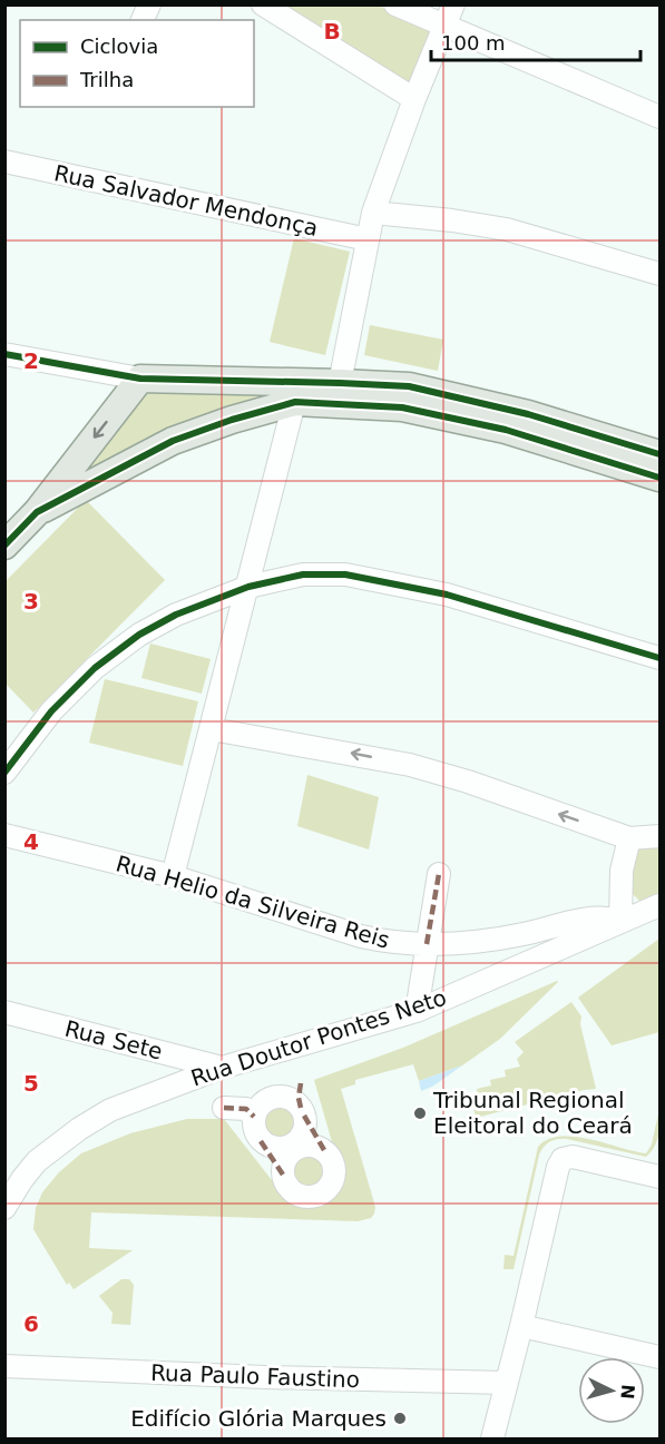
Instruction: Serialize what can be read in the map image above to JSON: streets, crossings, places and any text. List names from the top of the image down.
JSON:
{
  "streets": {
    "street": [
      "Rua Salvador Mendonça",
      "Rua Helio da Silveira Reis",
      "Rua Doutor Pontes Neto",
      "Rua Sete",
      "Rua Paulo Faustino"
    ]
  },
  "crossings": [
    ["Rua Helio da Silveira Reis", "Rua Doutor Pontes Neto"],
    ["Rua Doutor Pontes Neto", "Rua Sete"]
  ],
  "places": ["Tribunal Regional Eleitoral do Ceará", "Edifício Glória Marques"],
  "legend": ["Ciclovia", "Trilha"],
  "scale_bar": "100 m",
  "north": "right",
  "grid": {
    "columns": ["B"],
    "rows": [
      "2",
      "3",
      "4",
      "5",
      "6"
    ]
  }
}
